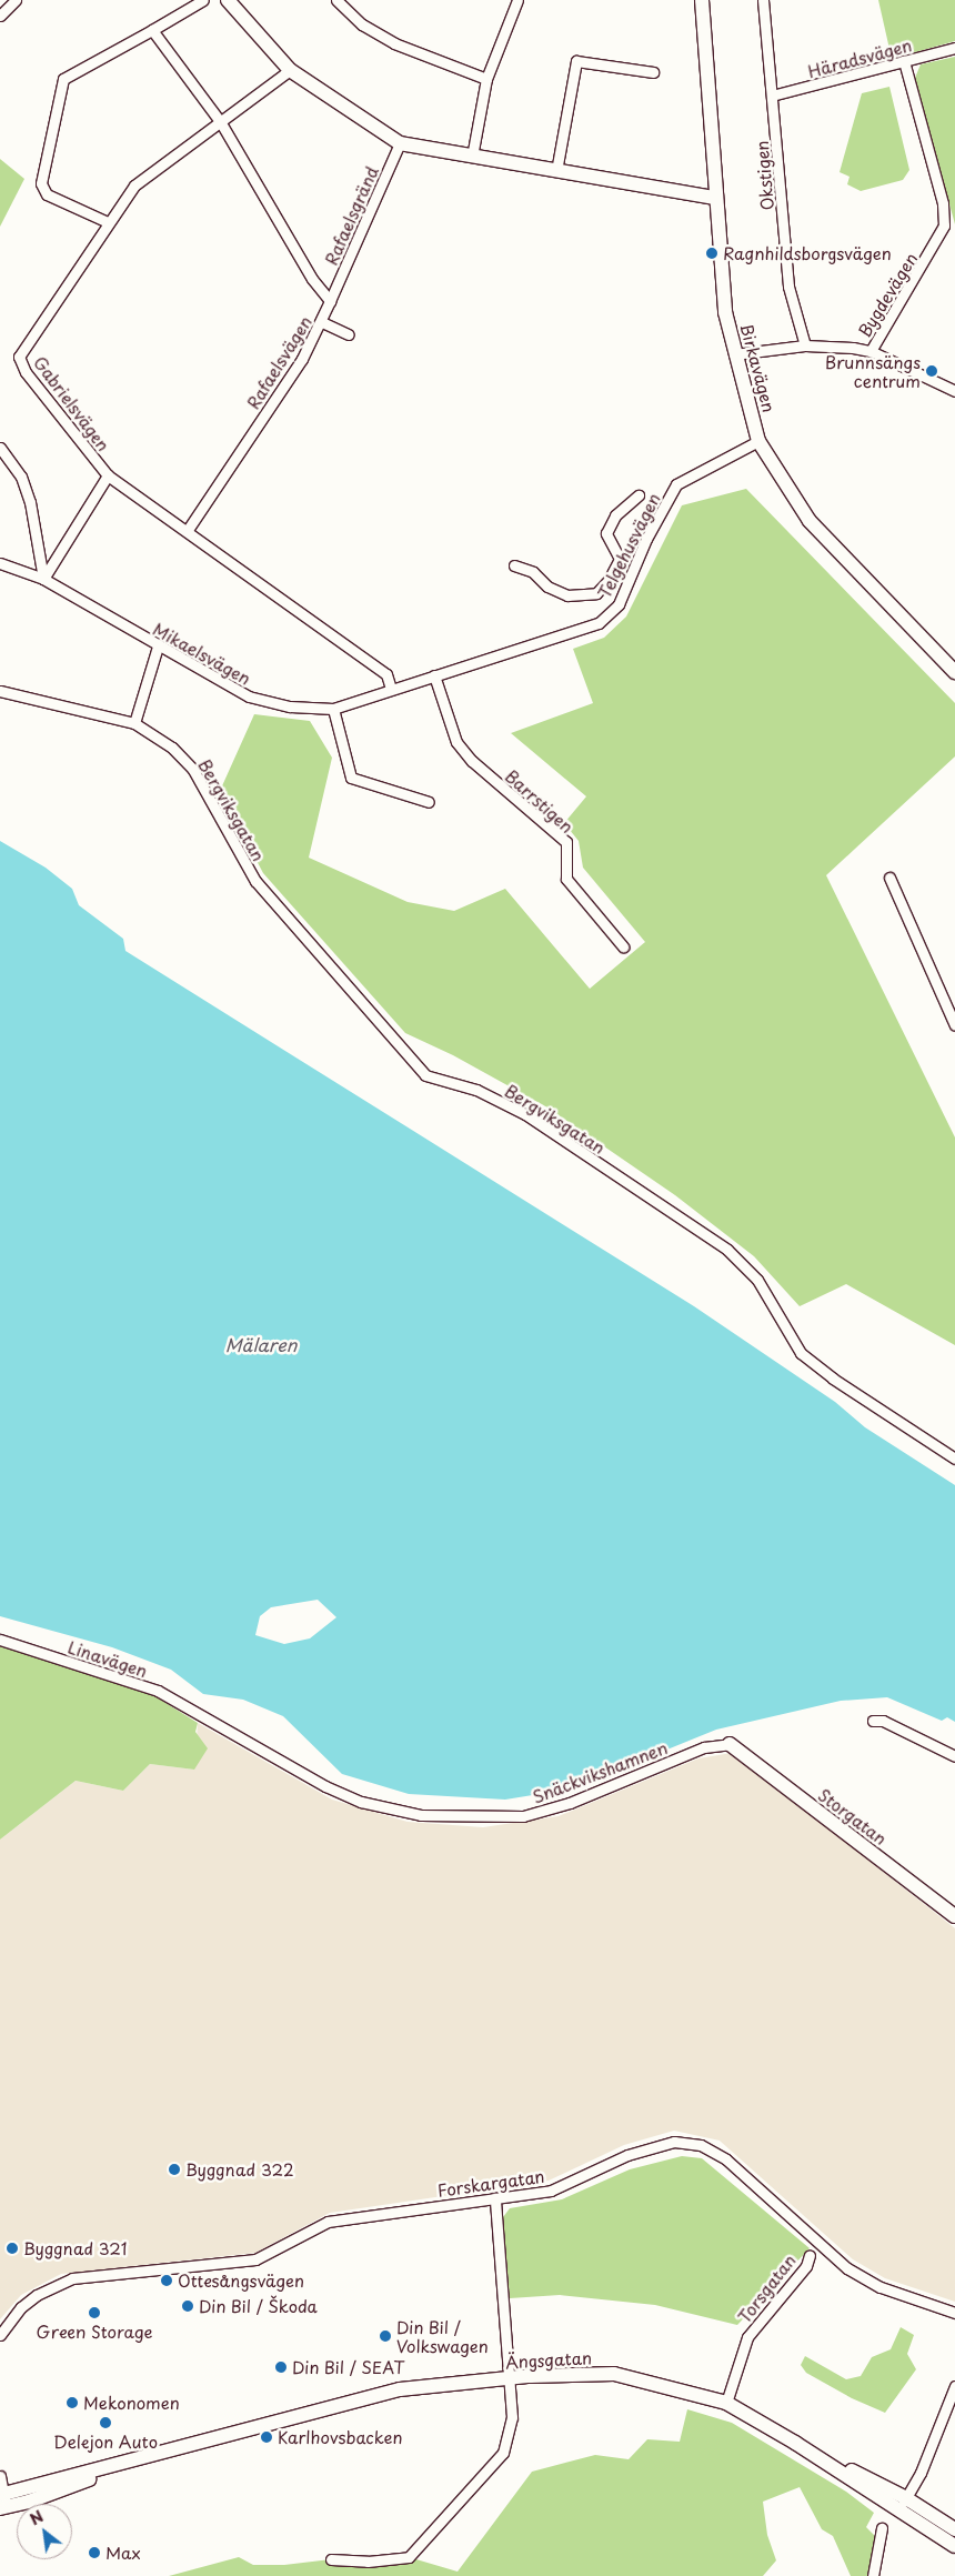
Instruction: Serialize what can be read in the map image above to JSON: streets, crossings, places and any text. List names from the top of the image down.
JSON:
{
  "streets": {
    "street": [
      "Häradsvägen",
      "Okstigen",
      "Rafaelsgränd",
      "Bygdevägen",
      "Rafaelsvägen",
      "Birkavägen",
      "Gabrielsvägen",
      "Telgehusvägen",
      "Mikaelsvägen",
      "Barrstigen",
      "Bergviksgatan",
      "Linavägen",
      "Snäckvikshamnen",
      "Storgatan",
      "Forskargatan",
      "Torsgatan",
      "Ängsgatan"
    ]
  },
  "crossings": [
    ["Häradsvägen", "Okstigen"],
    ["Häradsvägen", "Bygdevägen"],
    ["Rafaelsgränd", "Rafaelsvägen"],
    ["Rafaelsvägen", "Gabrielsvägen"],
    ["Birkavägen", "Telgehusvägen"],
    ["Gabrielsvägen", "Telgehusvägen"],
    ["Gabrielsvägen", "Mikaelsvägen"],
    ["Telgehusvägen", "Mikaelsvägen"],
    ["Telgehusvägen", "Barrstigen"],
    ["Linavägen", "Snäckvikshamnen"],
    ["Snäckvikshamnen", "Storgatan"],
    ["Torsgatan", "Ängsgatan"]
  ],
  "water": ["Mälaren"],
  "places": [
    "Ragnhildsborgsvägen",
    "Brunnsängs centrum",
    "Byggnad 322",
    "Byggnad 321",
    "Ottesångsvägen",
    "Din Bil / Škoda",
    "Green Storage",
    "Din Bil / Volkswagen",
    "Din Bil / SEAT",
    "Mekonomen",
    "Delejon Auto",
    "Karlhovsbacken",
    "Max"
  ],
  "north": "top left"
}
